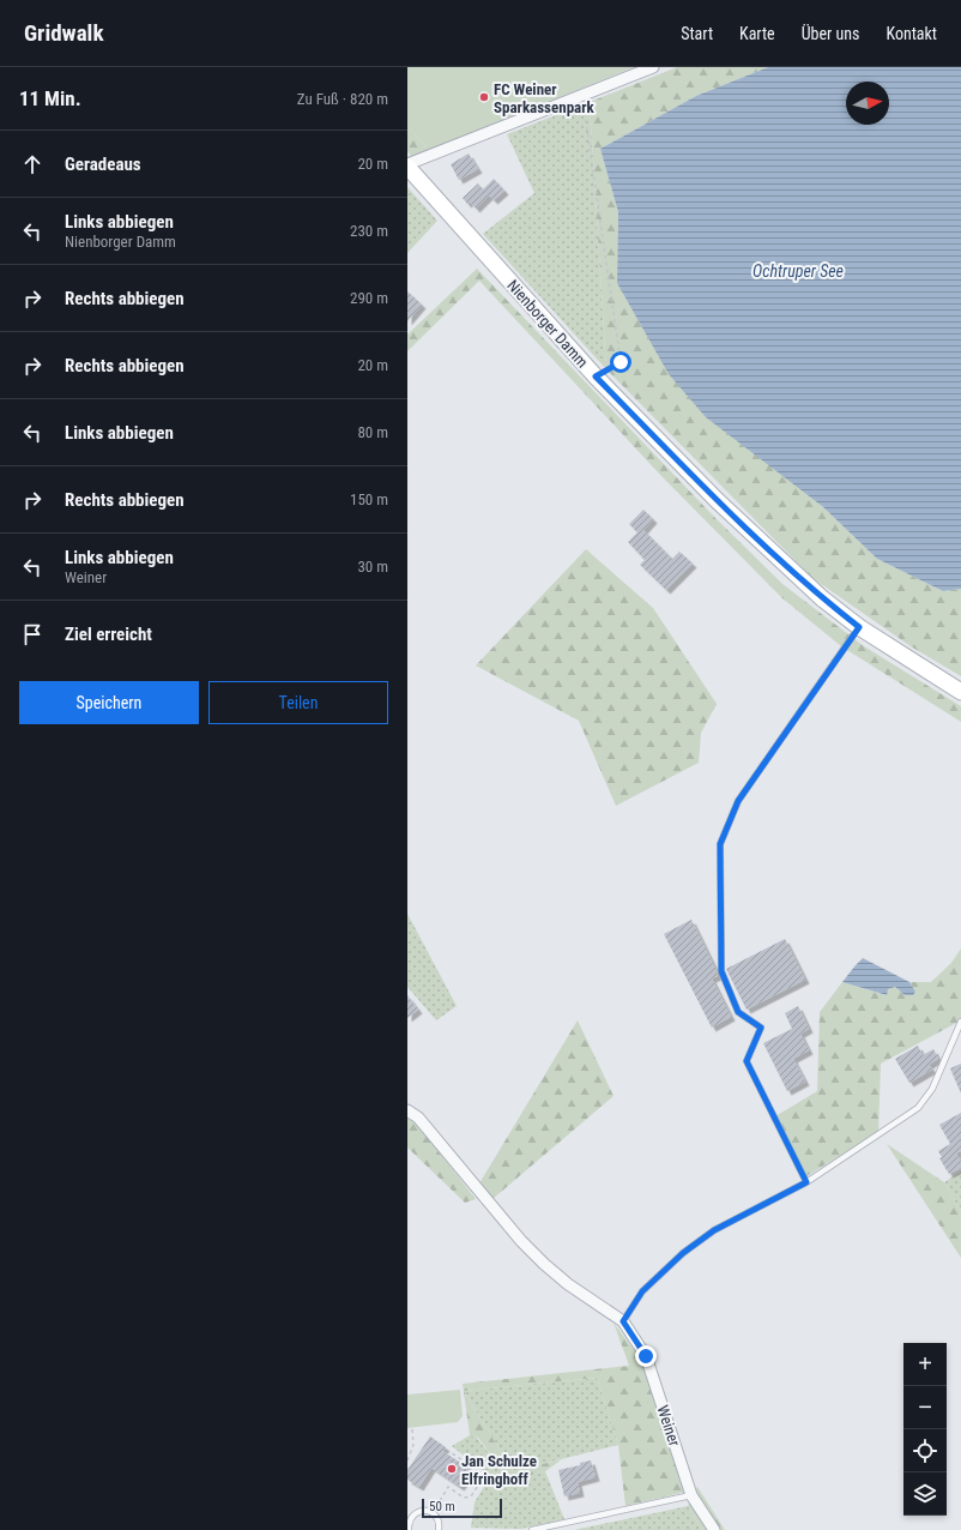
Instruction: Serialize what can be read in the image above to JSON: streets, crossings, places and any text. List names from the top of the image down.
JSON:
{
  "streets": {
    "main road": ["Nienborger Damm"],
    "street": ["Weiner"]
  },
  "water": ["Ochtruper See"],
  "places": ["FC Weiner Sparkassenpark", "Jan Schulze Elfringhoff"],
  "scale_bar": "50 m",
  "north": "right",
  "page": {
    "header": "Gridwalk",
    "nav": [
      "Start",
      "Karte",
      "Über uns",
      "Kontakt"
    ],
    "heading": ["11 Min.", "Zu Fuß · 820 m"],
    "list": [
      ["Geradeaus", "20 m"],
      ["Links abbiegen", "Nienborger Damm", "230 m"],
      ["Rechts abbiegen", "290 m"],
      ["Rechts abbiegen", "20 m"],
      ["Links abbiegen", "80 m"],
      ["Rechts abbiegen", "150 m"],
      ["Links abbiegen", "Weiner", "30 m"],
      "Ziel erreicht"
    ],
    "buttons": ["Speichern", "Teilen"],
    "map_buttons": ["+", "−"],
    "scale": "50 m"
  }
}
